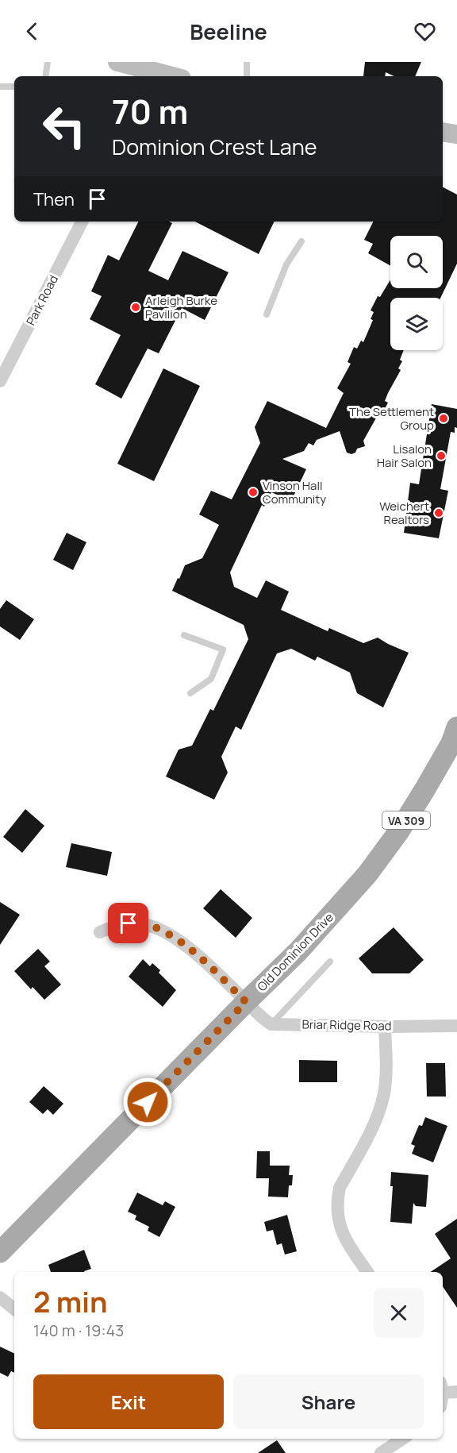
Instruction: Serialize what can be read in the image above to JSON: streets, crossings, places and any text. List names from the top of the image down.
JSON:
{
  "streets": {
    "main road": ["VA 309", "Old Dominion Drive"],
    "street": ["Park Road", "Briar Ridge Road"]
  },
  "places": [
    "Arleigh Burke Pavilion",
    "The Settlement Group",
    "Lisalon Hair Salon",
    "Vinson Hall Community",
    "Weichert Realtors"
  ],
  "page": {
    "header": "Beeline",
    "turn": ["70 m", "Dominion Crest Lane"],
    "then": "Then",
    "heading": ["2 min", "140 m · 19:43"],
    "buttons": ["Exit", "Share"]
  }
}
